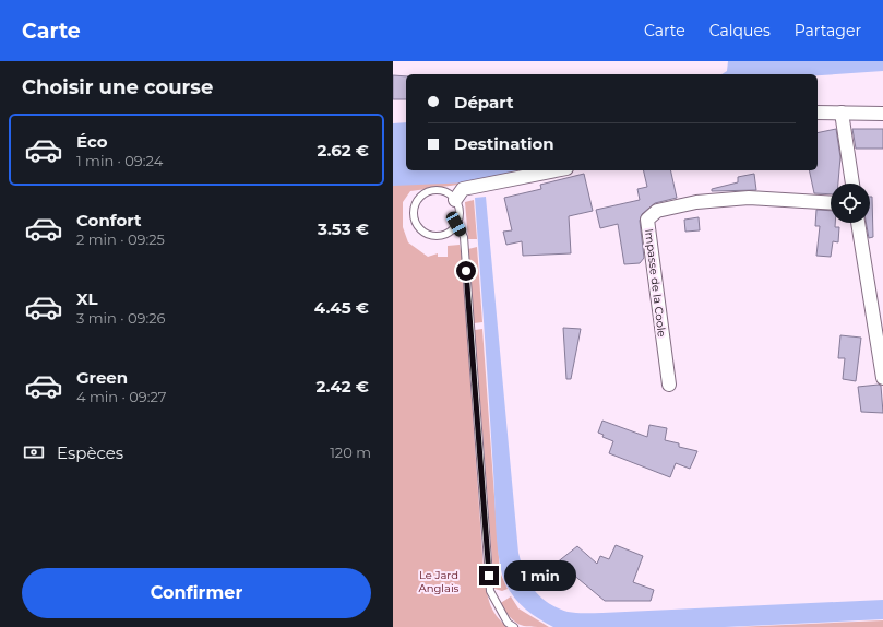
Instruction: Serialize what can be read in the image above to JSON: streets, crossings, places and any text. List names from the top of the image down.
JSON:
{
  "streets": {
    "street": ["Impasse de la Coole"]
  },
  "parks": ["Le Jard Anglais"],
  "page": {
    "header": "Carte",
    "nav": ["Carte", "Calques", "Partager"],
    "heading": "Choisir une course",
    "banner": ["Départ", "Destination"],
    "list": [
      {
        "name": "Éco",
        "note": "1 min · 09:24",
        "value": "2.62 €"
      },
      {
        "name": "Confort",
        "note": "2 min · 09:25",
        "value": "3.53 €"
      },
      {
        "name": "XL",
        "note": "3 min · 09:26",
        "value": "4.45 €"
      },
      {
        "name": "Green",
        "note": "4 min · 09:27",
        "value": "2.42 €"
      }
    ],
    "pay": ["Espèces", "120 m"],
    "buttons": "Confirmer",
    "bubble": "1 min"
  }
}
